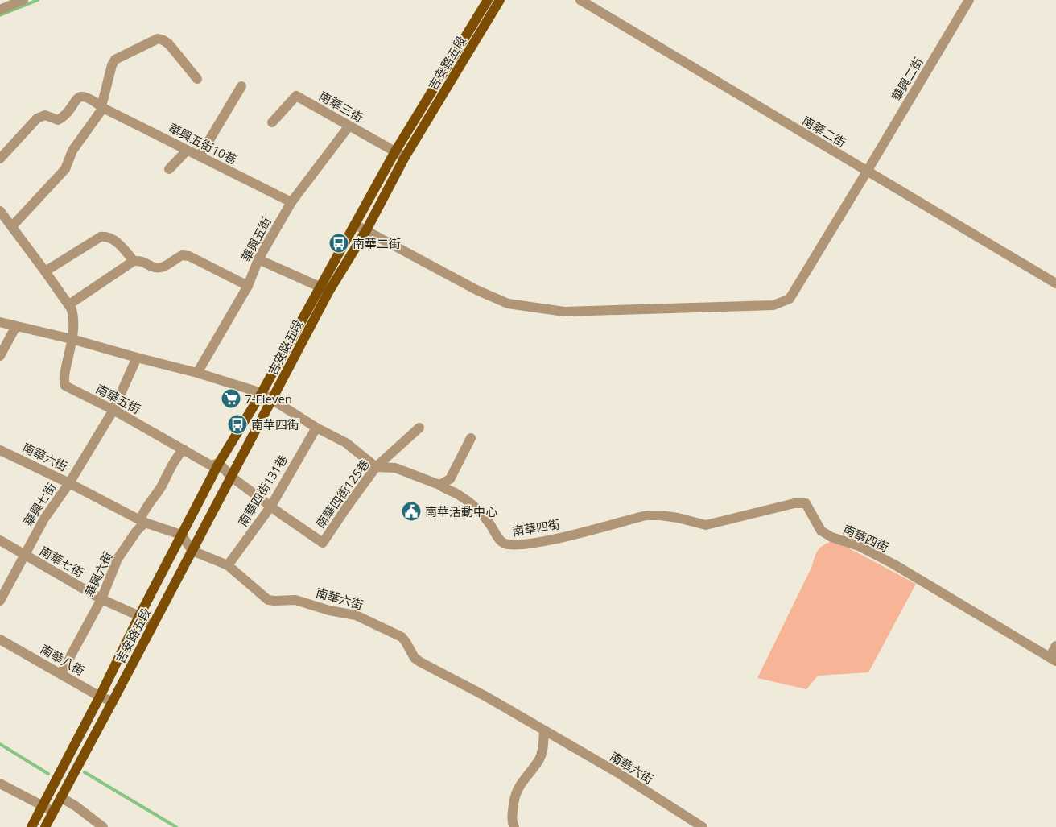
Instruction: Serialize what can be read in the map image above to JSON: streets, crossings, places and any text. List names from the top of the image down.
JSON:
{
  "streets": {
    "main road": ["吉安路五段"],
    "street": [
      "華興二街",
      "南華三街",
      "南華二街",
      "華興五街10巷",
      "華興五街",
      "南華五街",
      "南華六街",
      "南華四街131巷",
      "南華四街125巷",
      "華興七街",
      "南華四街",
      "南華七街",
      "華興六街",
      "南華八街"
    ]
  },
  "crossings": [
    ["吉安路五段", "華興二街"],
    ["吉安路五段", "南華三街"],
    ["吉安路五段", "南華五街"],
    ["吉安路五段", "南華六街"],
    ["吉安路五段", "南華七街"],
    ["吉安路五段", "南華八街"],
    ["華興二街", "南華二街"],
    ["南華三街", "華興五街"],
    ["華興五街10巷", "華興五街"],
    ["南華五街", "華興七街"],
    ["南華五街", "華興六街"],
    ["南華六街", "南華四街131巷"],
    ["南華六街", "華興七街"],
    ["南華六街", "華興六街"],
    ["南華四街131巷", "南華四街125巷"],
    ["南華四街125巷", "南華四街"],
    ["華興七街", "南華七街"],
    ["南華七街", "華興六街"],
    ["華興六街", "南華八街"]
  ],
  "places": {
    "bus stop": ["南華二街", "南華四街"],
    "supermarket": ["7-Eleven"],
    "public building": ["南華活動中心"]
  }
}
